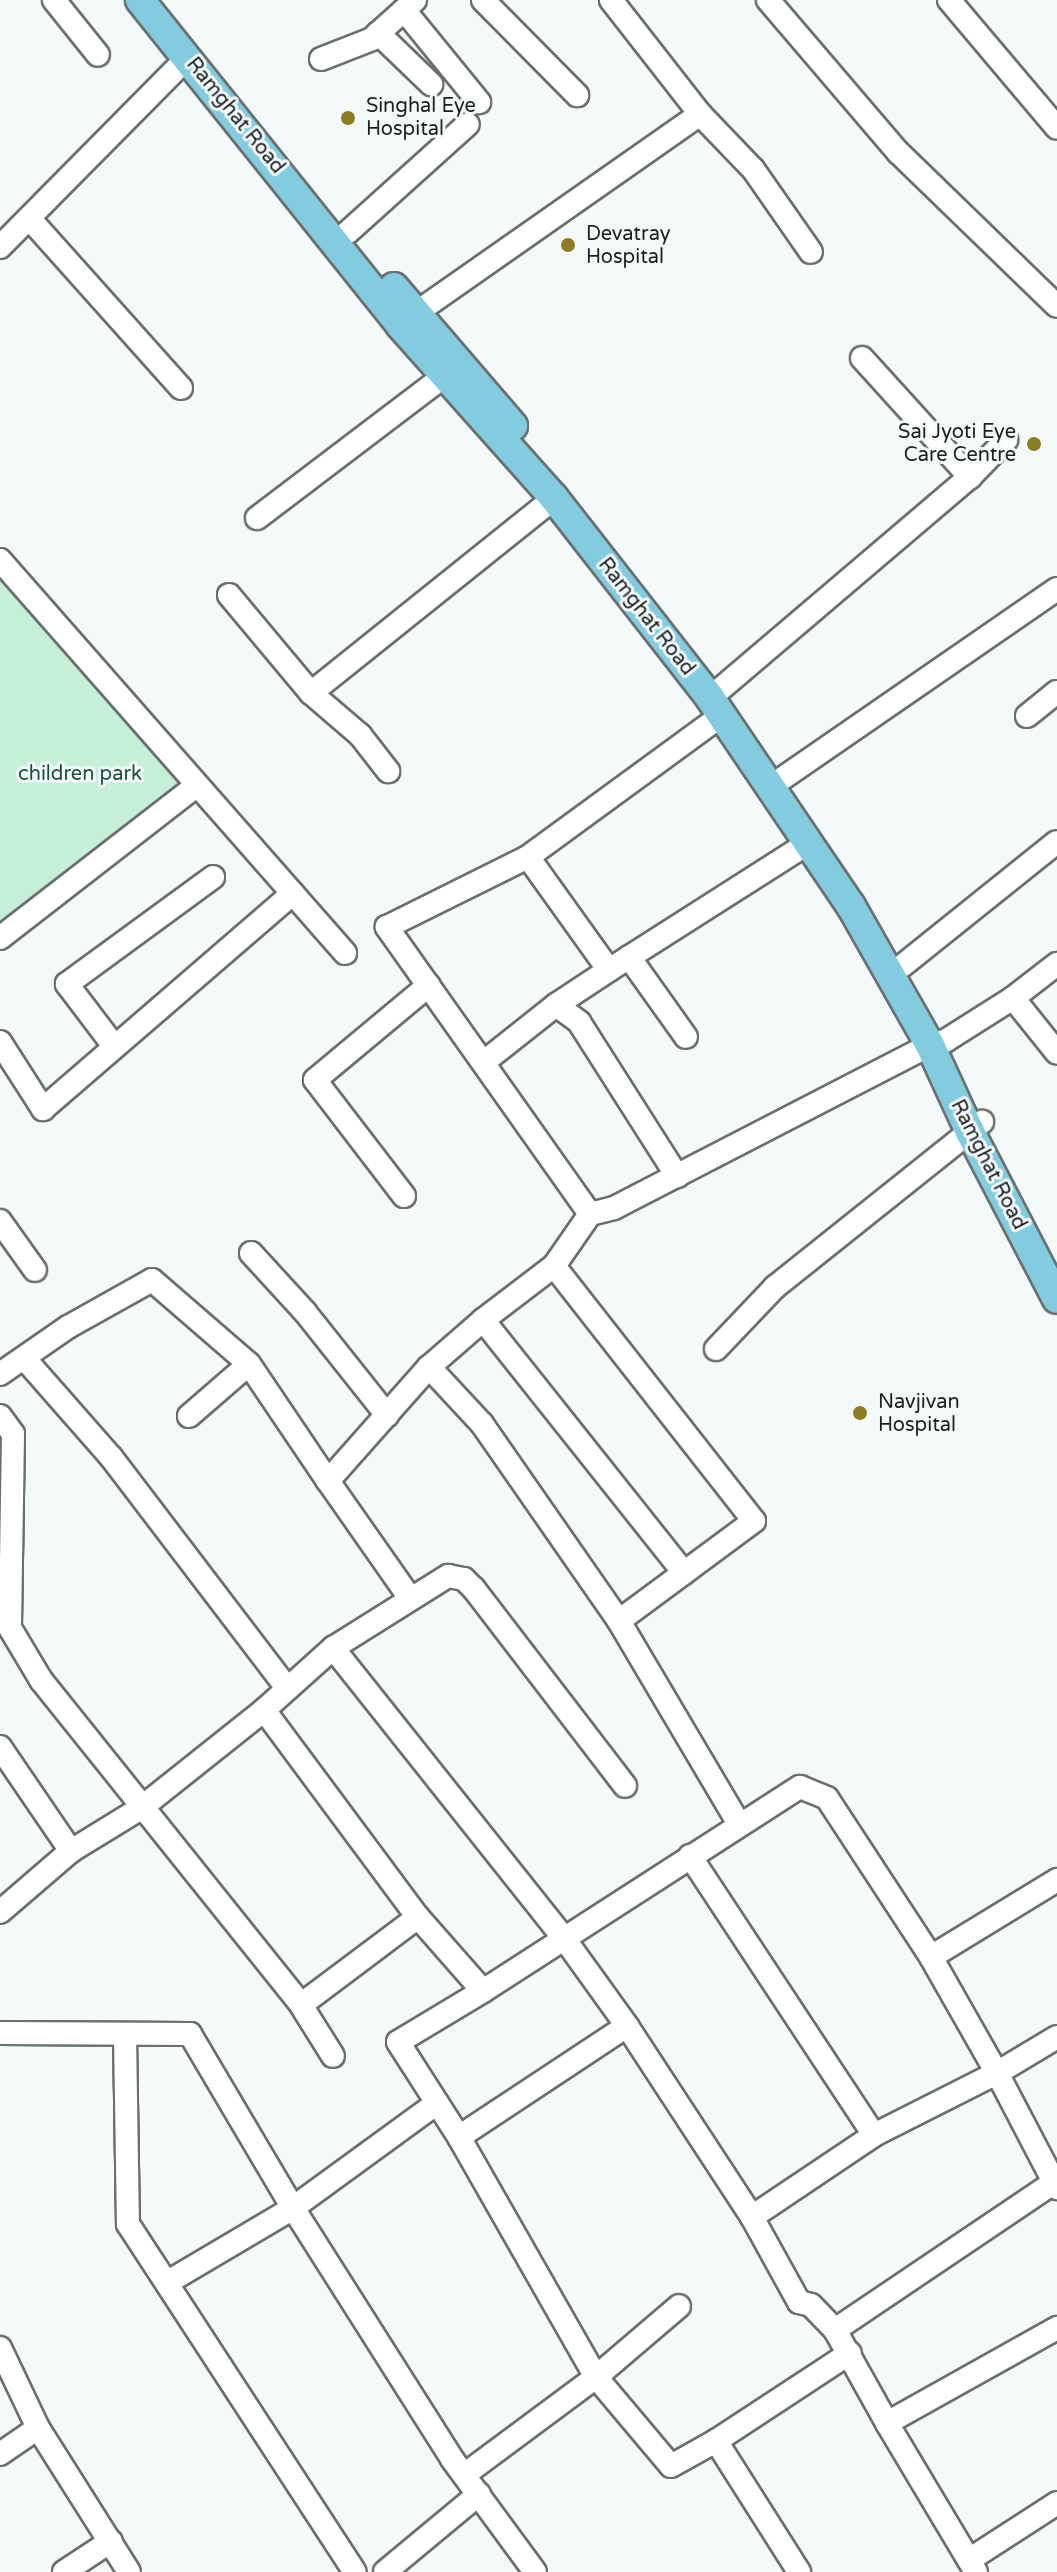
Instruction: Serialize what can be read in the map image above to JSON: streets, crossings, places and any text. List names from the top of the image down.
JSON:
{
  "streets": {
    "main road": ["Ramghat Road"]
  },
  "parks": ["children park"],
  "places": [
    "Singhal Eye Hospital",
    "Devatray Hospital",
    "Sai Jyoti Eye Care Centre",
    "Navjivan Hospital"
  ]
}
